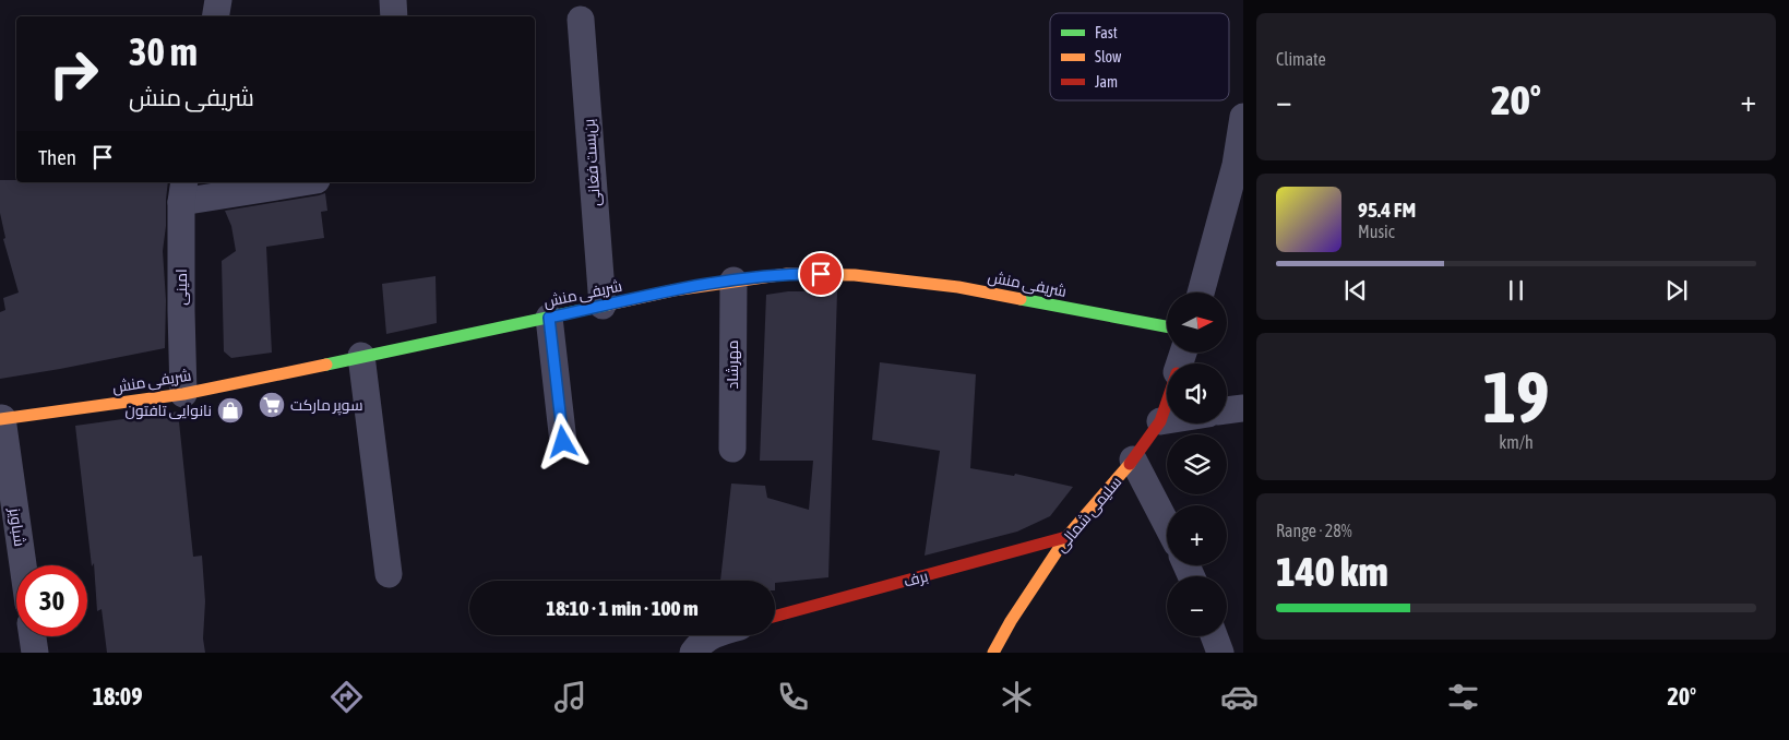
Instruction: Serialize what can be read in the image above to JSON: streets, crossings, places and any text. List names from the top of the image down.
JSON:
{
  "streets": {
    "street": [
      "بن‌بست فغانی",
      "شریفی منش",
      "امینی",
      "مهرشاد",
      "سلیمی شمالی",
      "شباویز",
      "برف"
    ]
  },
  "crossings": [
    ["بن‌بست فغانی", "شریفی منش"],
    ["شریفی منش", "امینی"],
    ["شریفی منش", "مهرشاد"],
    ["شریفی منش", "شباویز"],
    ["سلیمی شمالی", "برف"]
  ],
  "places": {
    "supermarket": ["سوپر مارکت"],
    "shop": ["نانوایی تافتون"]
  },
  "legend": ["Fast", "Slow", "Jam"],
  "north": "right",
  "page": {
    "tile": [
      "Climate",
      ["19", "km/h"],
      ["Range · 28%", "140 km"]
    ],
    "turn": ["30 m", "شریفی منش"],
    "heat": ["−", "20°", "+"],
    "then": "Then",
    "song": ["95.4 FM", "Music"],
    "map_buttons": ["+", "−"],
    "limit": "30",
    "trip": "18:10 · 1 min · 100 m",
    "tabs": ["18:09", "20°"]
  }
}
